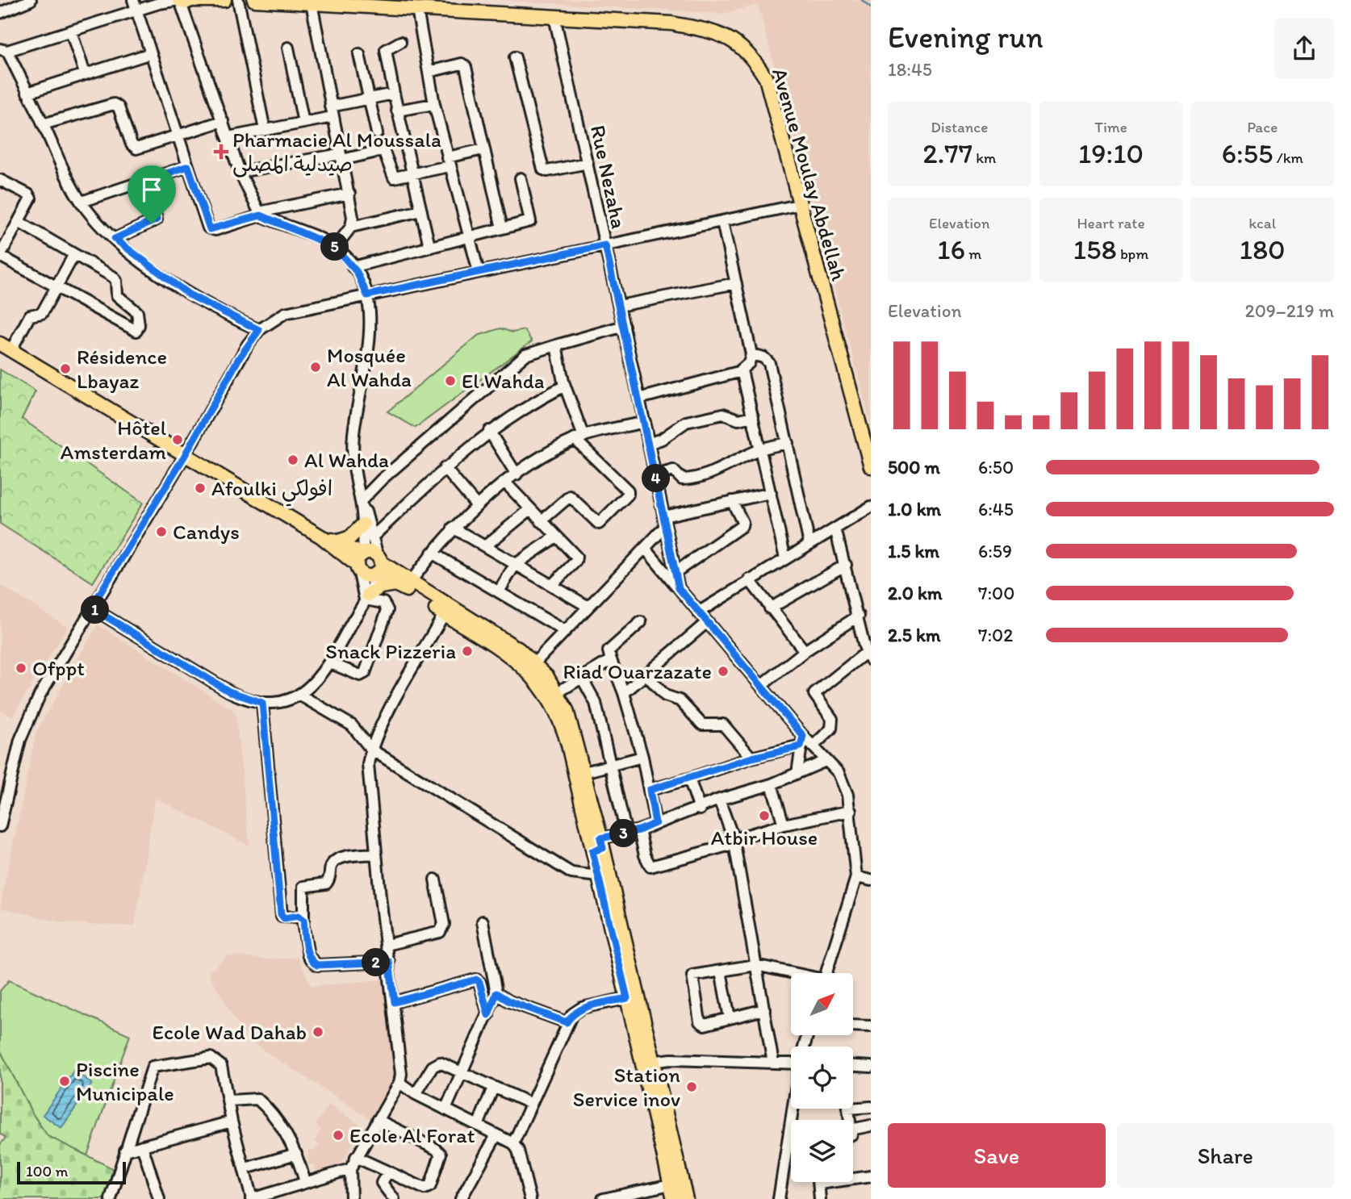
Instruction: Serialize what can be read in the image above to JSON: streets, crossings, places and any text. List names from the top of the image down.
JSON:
{
  "streets": {
    "main road": ["Avenue Moulay Abdellah"],
    "street": ["Rue Nezaha"]
  },
  "crossings": [
    ["Avenue Moulay Abdellah", "Rue Nezaha"]
  ],
  "places": {
    "health": ["Pharmacie Al Moussala صيدلية المصلى"],
    "other": [
      "Mosquée Al Wahda",
      "Résidence Lbayaz",
      "El Wahda",
      "Hôtel Amsterdam",
      "Al Wahda",
      "Afoulki افولكي",
      "Candys",
      "Snack Pizzeria",
      "Ofppt",
      "Riad Ouarzazate",
      "Atbir House",
      "Ecole Wad Dahab",
      "Piscine Municipale",
      "Station Service inov",
      "Ecole Al Forat"
    ]
  },
  "scale_bar": "100 m",
  "north": "top right",
  "page": {
    "heading": ["Evening run", "18:45"],
    "stats": [
      ["Distance", "2.77 km"],
      ["Time", "19:10"],
      ["Pace", "6:55 /km"],
      ["Elevation", "16 m"],
      ["Heart rate", "158 bpm"],
      ["kcal", "180"]
    ],
    "pins": [
      "5",
      "4",
      "1",
      "3",
      "2"
    ],
    "chart": ["Elevation", "209–219 m"],
    "list": [
      {
        "name": "500 m",
        "note": "6:50"
      },
      {
        "name": "1.0 km",
        "note": "6:45"
      },
      {
        "name": "1.5 km",
        "note": "6:59"
      },
      {
        "name": "2.0 km",
        "note": "7:00"
      },
      {
        "name": "2.5 km",
        "note": "7:02"
      }
    ],
    "buttons": ["Save", "Share"],
    "scale": "100 m"
  }
}
